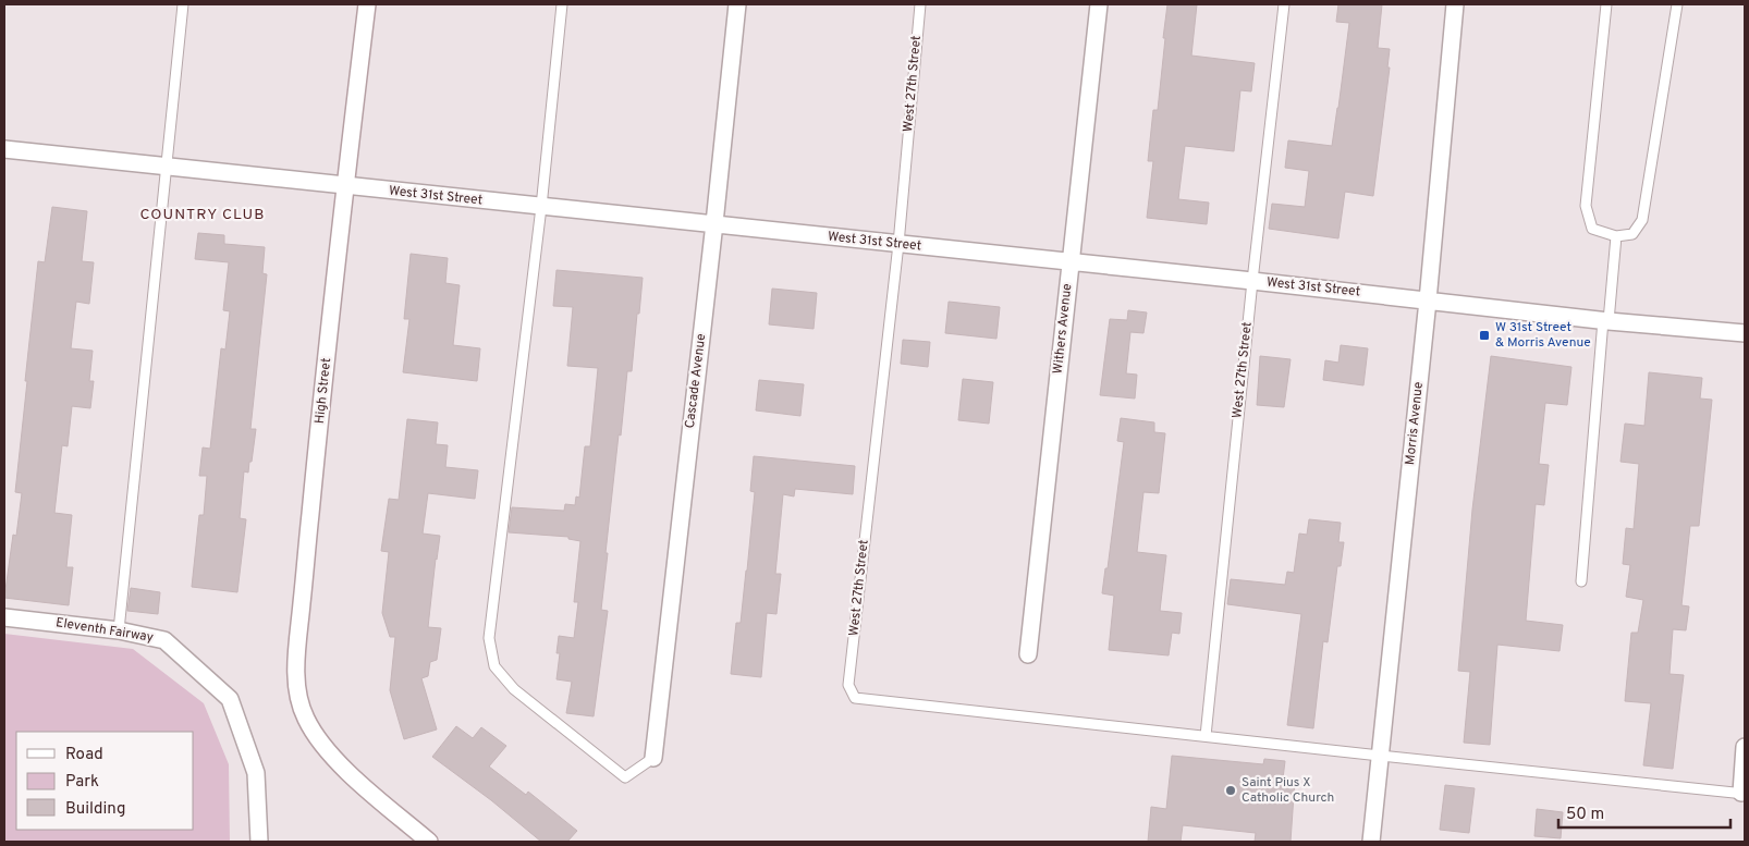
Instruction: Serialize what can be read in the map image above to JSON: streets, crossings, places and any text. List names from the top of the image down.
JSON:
{
  "streets": {
    "street": [
      "West 31st Street",
      "Withers Avenue",
      "Cascade Avenue",
      "High Street",
      "Morris Avenue",
      "Eleventh Fairway"
    ],
    "lane": ["West 27th Street"]
  },
  "crossings": [
    ["West 27th Street", "West 31st Street"],
    ["West 31st Street", "Withers Avenue"],
    ["West 31st Street", "Cascade Avenue"],
    ["West 31st Street", "High Street"],
    ["West 31st Street", "Morris Avenue"]
  ],
  "districts": ["COUNTRY CLUB"],
  "places": {
    "transit": ["W 31st Street & Morris Avenue"],
    "other": ["Saint Pius X Catholic Church"]
  },
  "legend": ["Road", "Park", "Building"],
  "scale_bar": "50 m"
}
